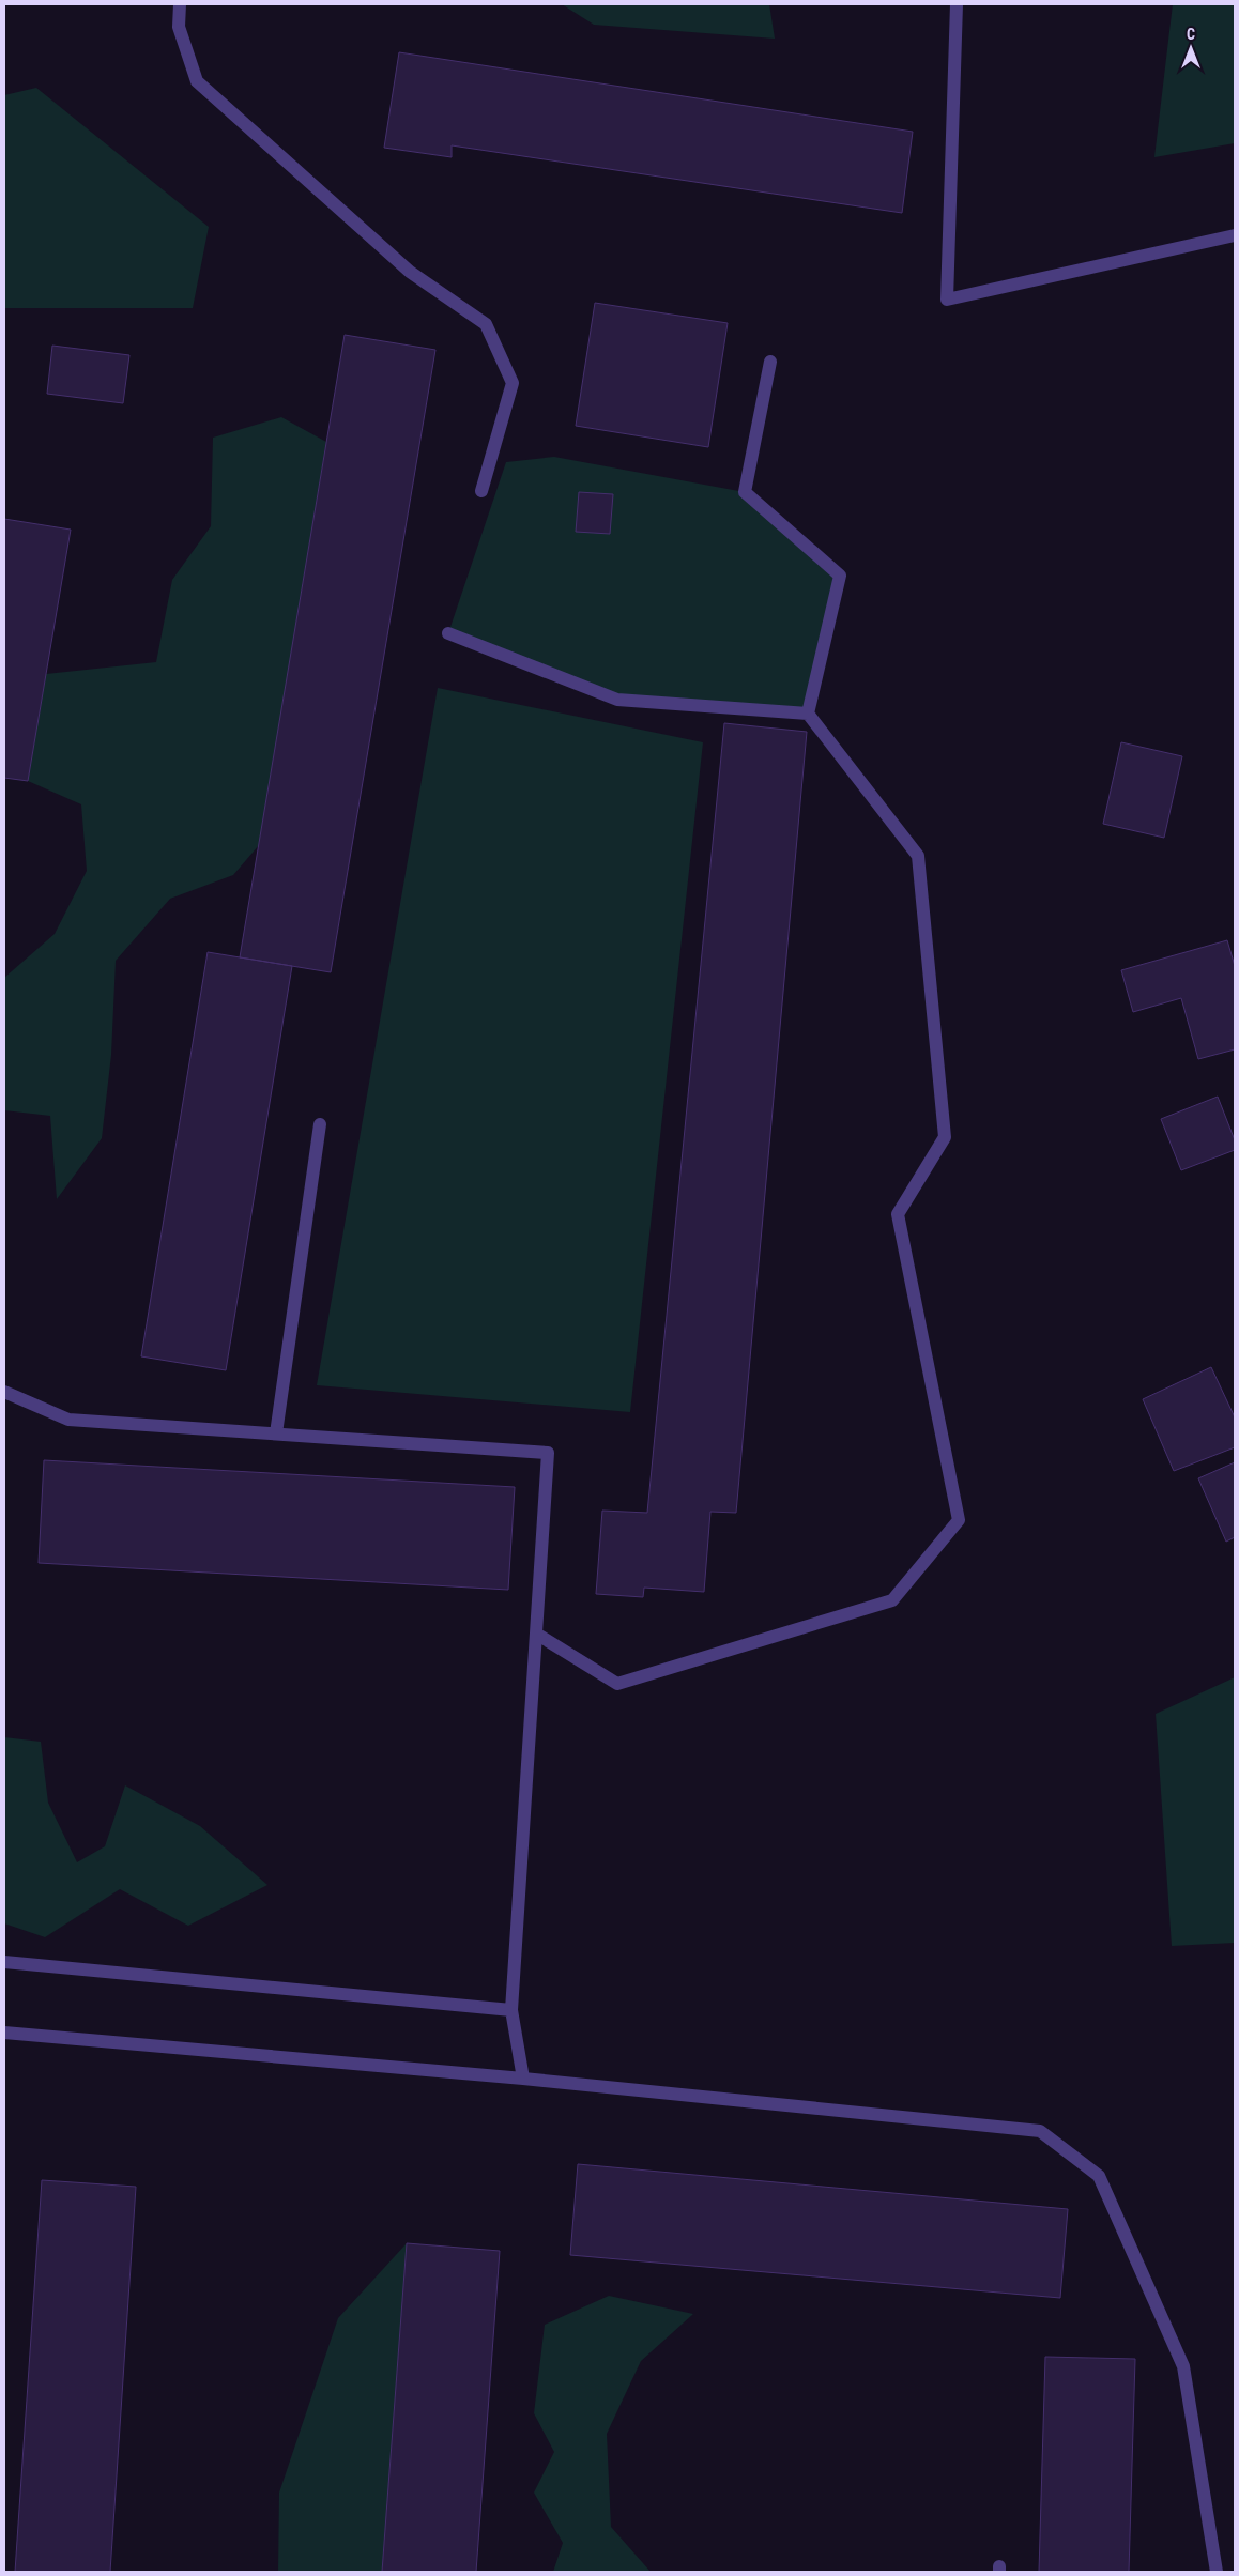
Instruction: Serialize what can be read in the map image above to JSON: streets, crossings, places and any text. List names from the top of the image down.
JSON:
{
  "north": "top"
}
